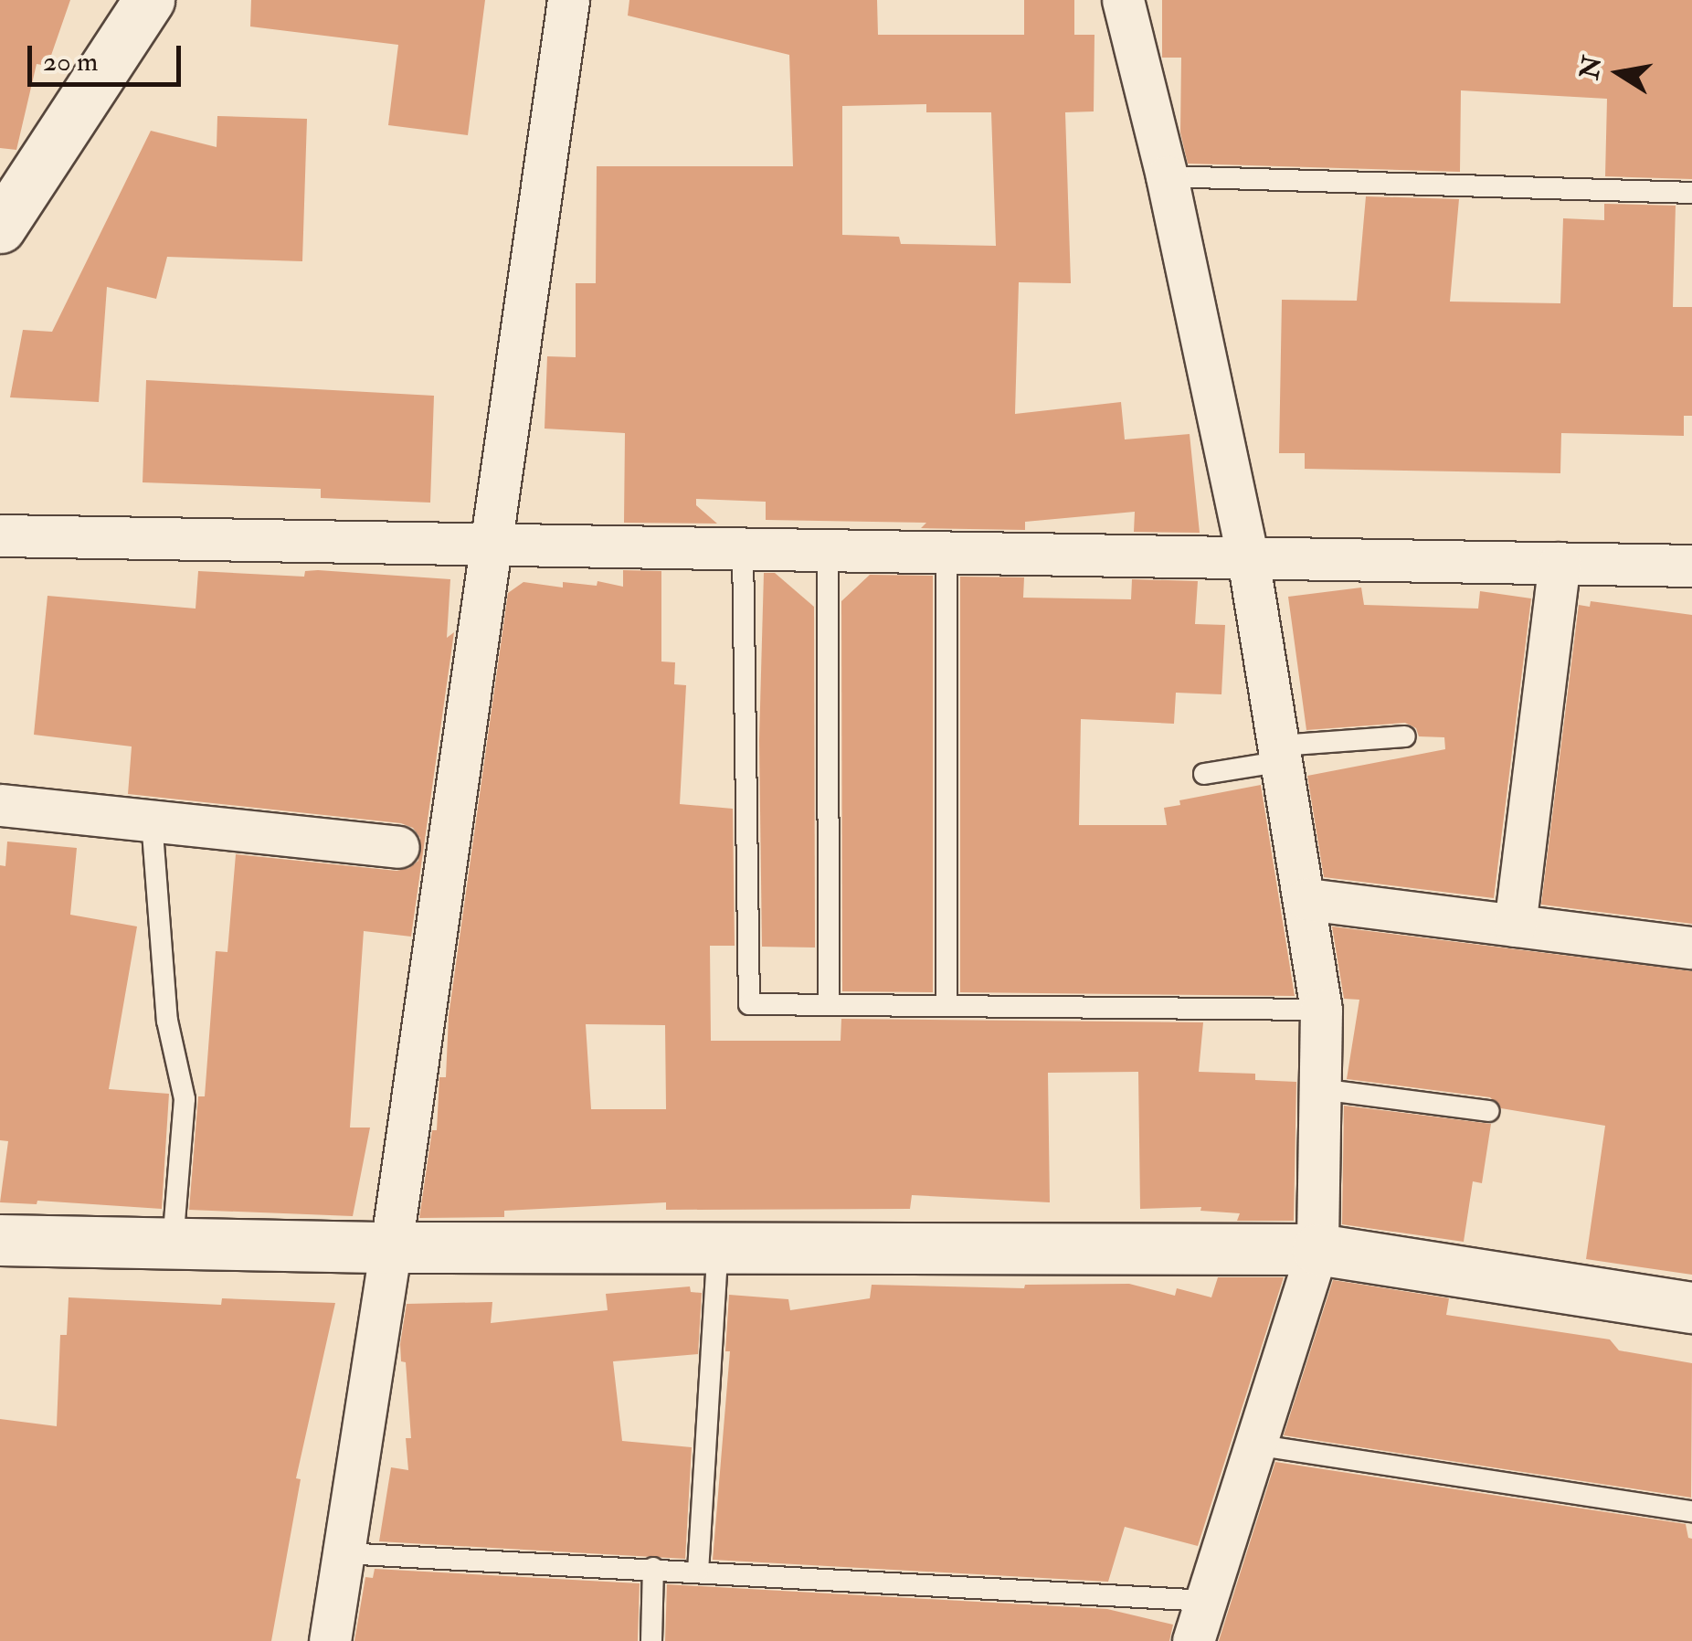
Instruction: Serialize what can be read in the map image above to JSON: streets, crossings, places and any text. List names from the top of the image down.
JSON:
{
  "scale_bar": "20 m",
  "north": "left"
}
